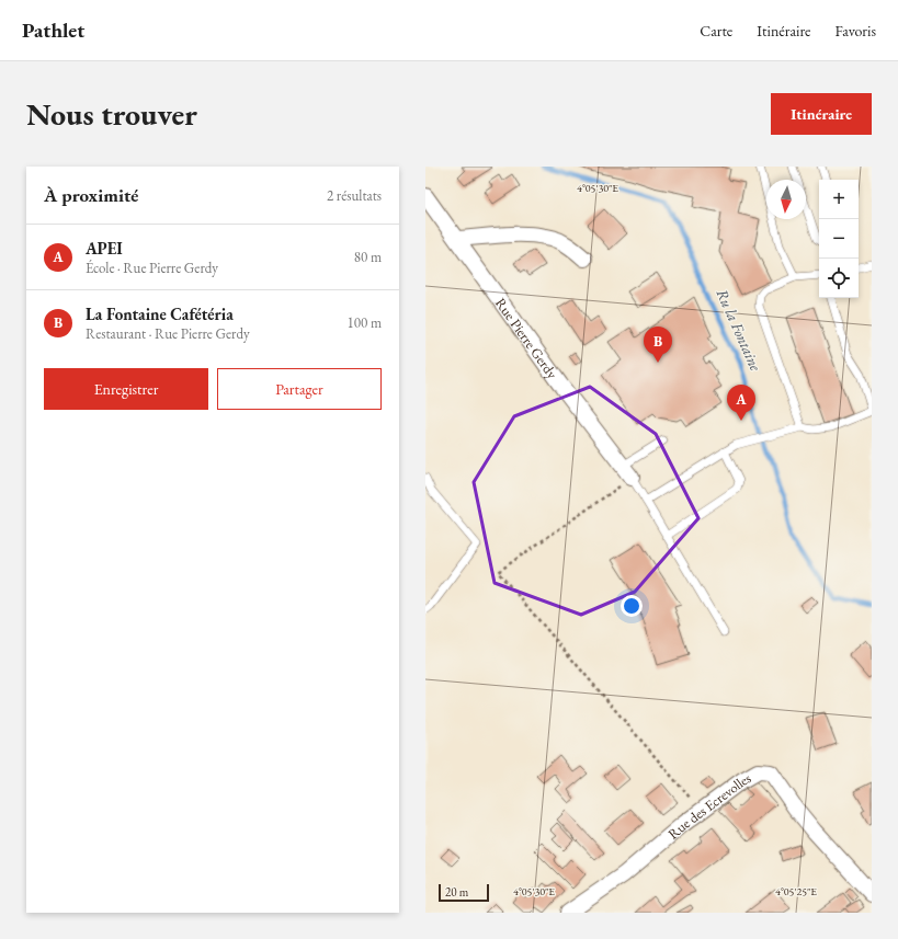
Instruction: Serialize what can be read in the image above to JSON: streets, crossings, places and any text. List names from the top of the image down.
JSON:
{
  "streets": {
    "street": ["Rue Pierre Gerdy", "Rue des Ecrevolles"]
  },
  "water": ["Ru la Fontaine"],
  "scale_bar": "20 m",
  "north": "bottom",
  "page": {
    "header": "Pathlet",
    "nav": ["Carte", "Itinéraire", "Favoris"],
    "buttons": [
      "Itinéraire",
      ["Enregistrer", "Partager"]
    ],
    "title": "Nous trouver",
    "heading": ["À proximité", "2 résultats"],
    "map_buttons": ["+", "−"],
    "list": [
      {
        "mark": "A",
        "name": "APEI",
        "note": "École · Rue Pierre Gerdy",
        "value": "80 m"
      },
      {
        "mark": "B",
        "name": "La Fontaine Cafétéria",
        "note": "Restaurant · Rue Pierre Gerdy",
        "value": "100 m"
      }
    ],
    "pins": ["B", "A"],
    "scale": "20 m"
  },
  "coordinates": ["4°05'30\"E", "4°05'25\"E"]
}
